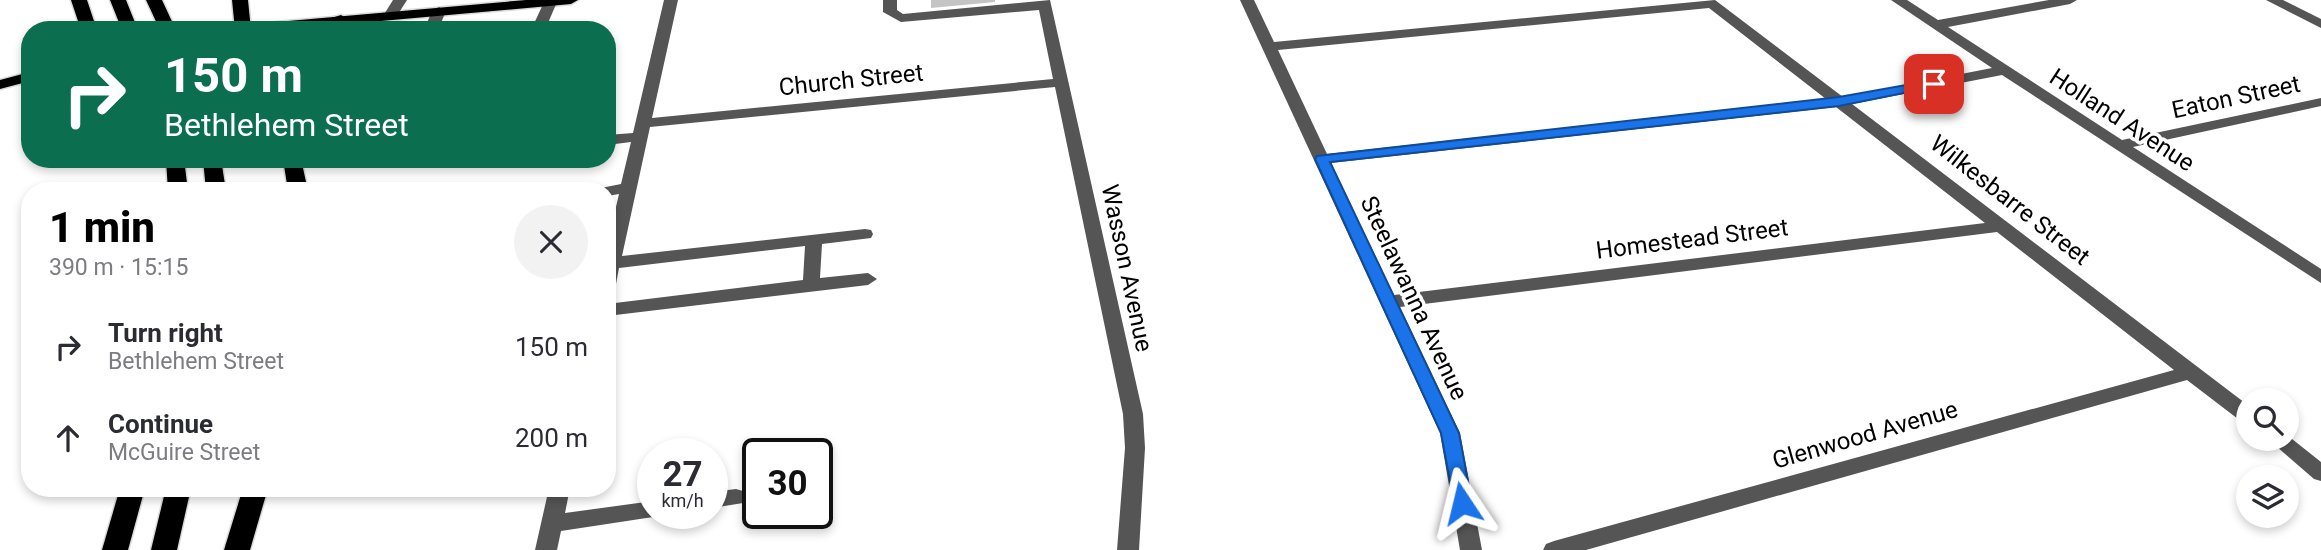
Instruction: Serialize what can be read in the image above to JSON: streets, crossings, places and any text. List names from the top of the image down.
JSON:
{
  "streets": {
    "street": [
      "Church Street",
      "Eaton Street",
      "Holland Avenue",
      "Wilkesbarre Street",
      "Homestead Street",
      "Wasson Avenue",
      "Steelawanna Avenue",
      "Glenwood Avenue"
    ]
  },
  "crossings": [
    ["Church Street", "Wasson Avenue"],
    ["Eaton Street", "Holland Avenue"],
    ["Wilkesbarre Street", "Homestead Street"],
    ["Wilkesbarre Street", "Glenwood Avenue"],
    ["Homestead Street", "Steelawanna Avenue"]
  ],
  "page": {
    "turn": ["150 m", "Bethlehem Street"],
    "heading": ["1 min", "390 m · 15:15"],
    "list": [
      {
        "name": "Turn right",
        "note": "Bethlehem Street",
        "value": "150 m"
      },
      {
        "name": "Continue",
        "note": "McGuire Street",
        "value": "200 m"
      }
    ],
    "speed": "27 km/h",
    "limit": "30"
  }
}
